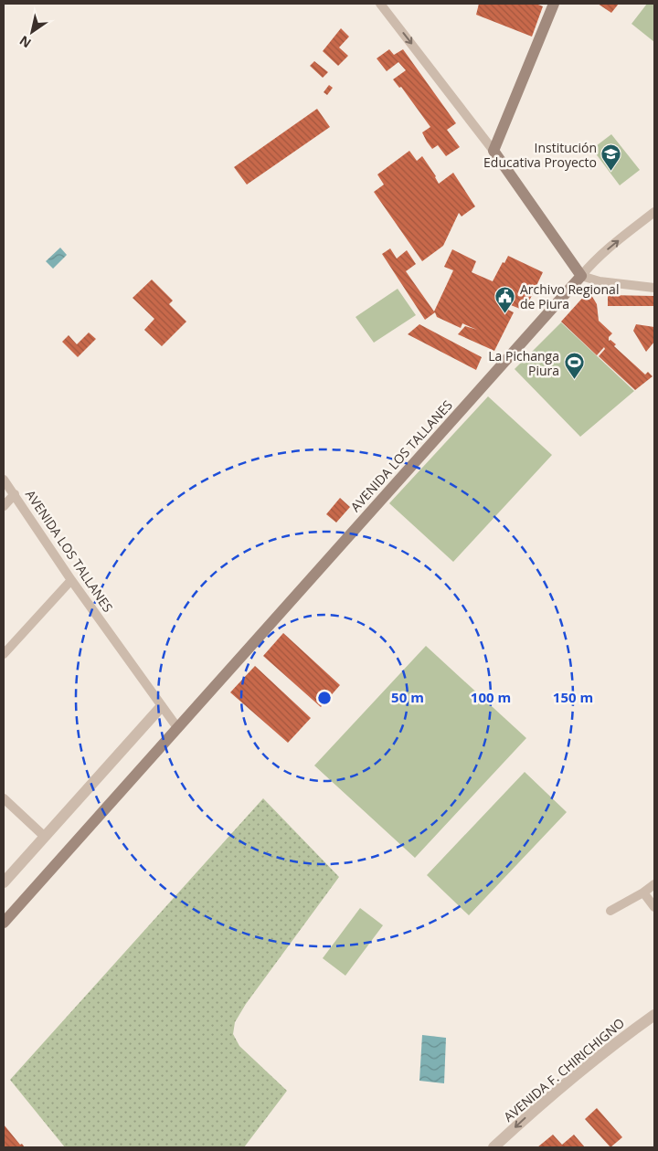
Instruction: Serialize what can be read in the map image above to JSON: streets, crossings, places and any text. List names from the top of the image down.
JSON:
{
  "streets": {
    "main road": ["AVENIDA LOS TALLANES"],
    "street": ["AVENIDA F. CHIRICHIGNO"]
  },
  "one_way": ["AVENIDA F. CHIRICHIGNO"],
  "places": {
    "school or university": ["Institución Educativa Proyecto"],
    "public building": ["Archivo Regional de Piura"],
    "sports": ["La Pichanga Piura"]
  },
  "north": "bottom left",
  "rings": ["50 m", "100 m", "150 m"]
}
